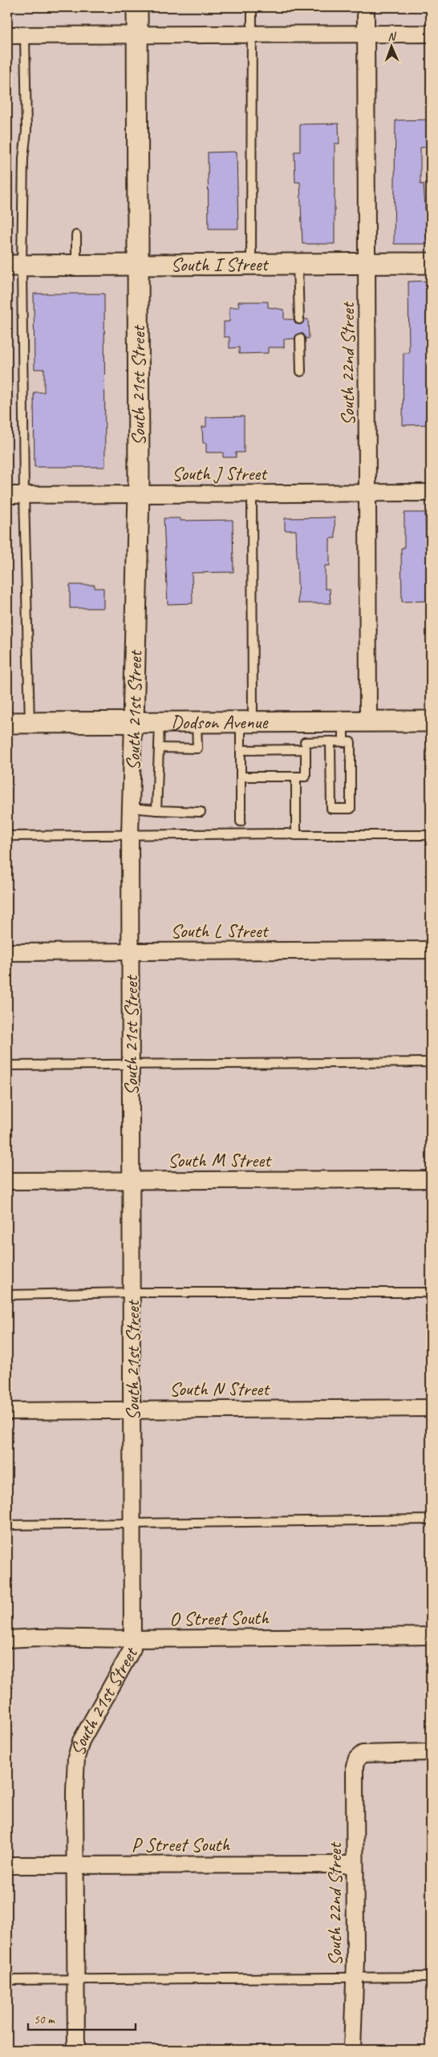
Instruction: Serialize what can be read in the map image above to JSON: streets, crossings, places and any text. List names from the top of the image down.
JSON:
{
  "streets": {
    "street": [
      "South I Street",
      "South 22nd Street",
      "South 21st Street",
      "South J Street",
      "Dodson Avenue",
      "South L Street",
      "South M Street",
      "South N Street",
      "O Street South",
      "P Street South"
    ]
  },
  "crossings": [
    ["South I Street", "South 22nd Street"],
    ["South I Street", "South 21st Street"],
    ["South 22nd Street", "South J Street"],
    ["South 22nd Street", "Dodson Avenue"],
    ["South 22nd Street", "P Street South"],
    ["South 21st Street", "South J Street"],
    ["South 21st Street", "Dodson Avenue"],
    ["South 21st Street", "South L Street"],
    ["South 21st Street", "South M Street"],
    ["South 21st Street", "South N Street"],
    ["South 21st Street", "O Street South"],
    ["South 21st Street", "P Street South"]
  ],
  "scale_bar": "50 m",
  "north": "top"
}
